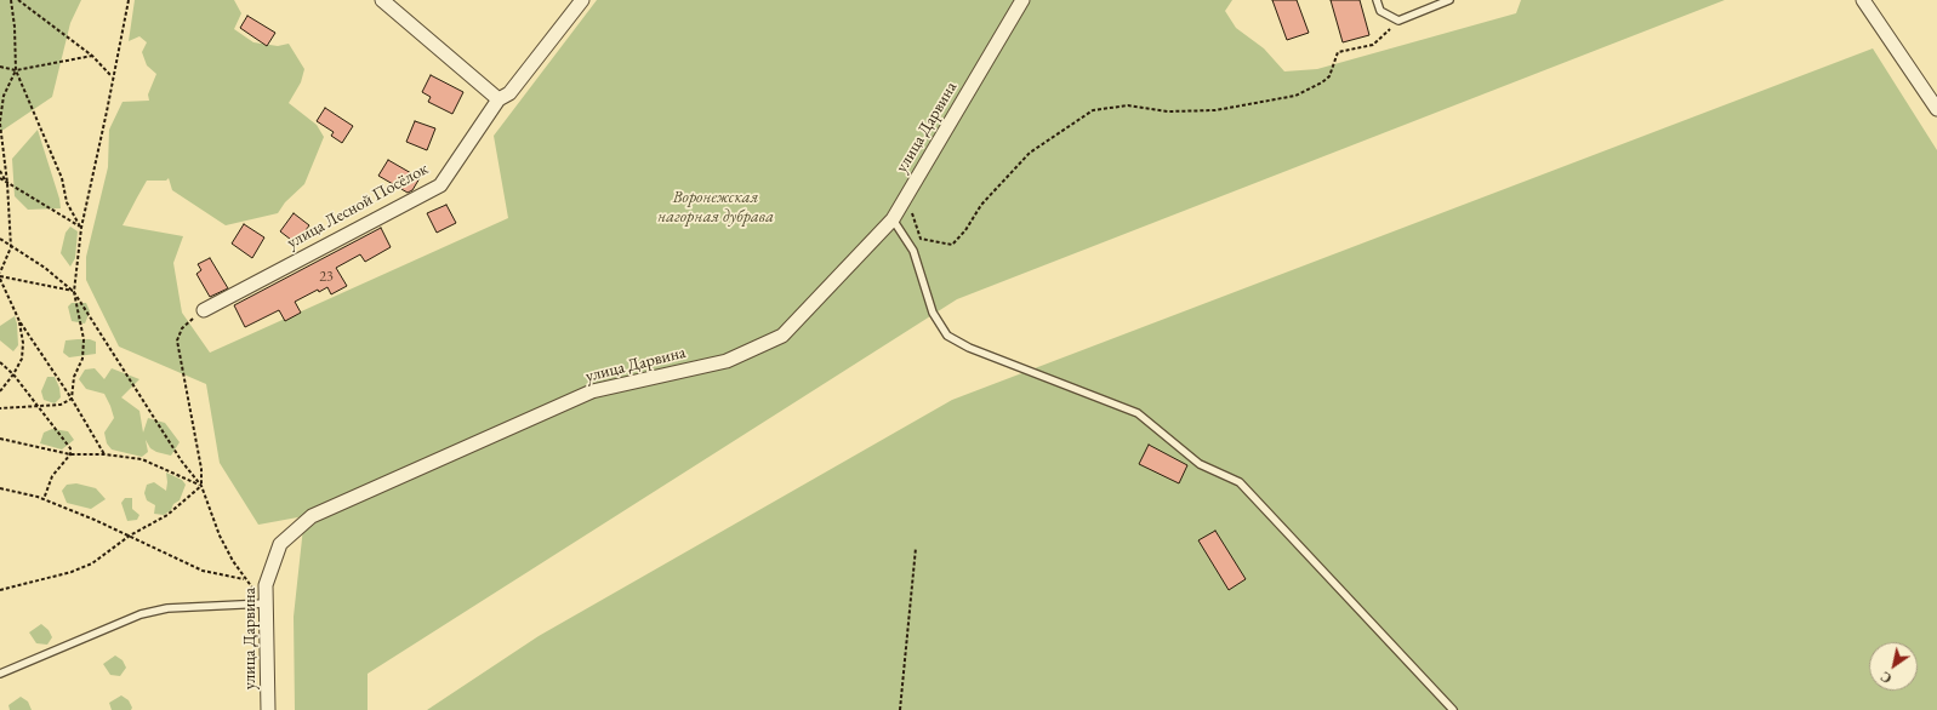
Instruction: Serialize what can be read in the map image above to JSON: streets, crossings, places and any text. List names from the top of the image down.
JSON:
{
  "streets": {
    "street": ["улица Дарвина", "улица Лесной Посёлок"]
  },
  "parks": ["Воронежская нагорная дубрава"],
  "house_numbers": ["23"],
  "north": "bottom left"
}
